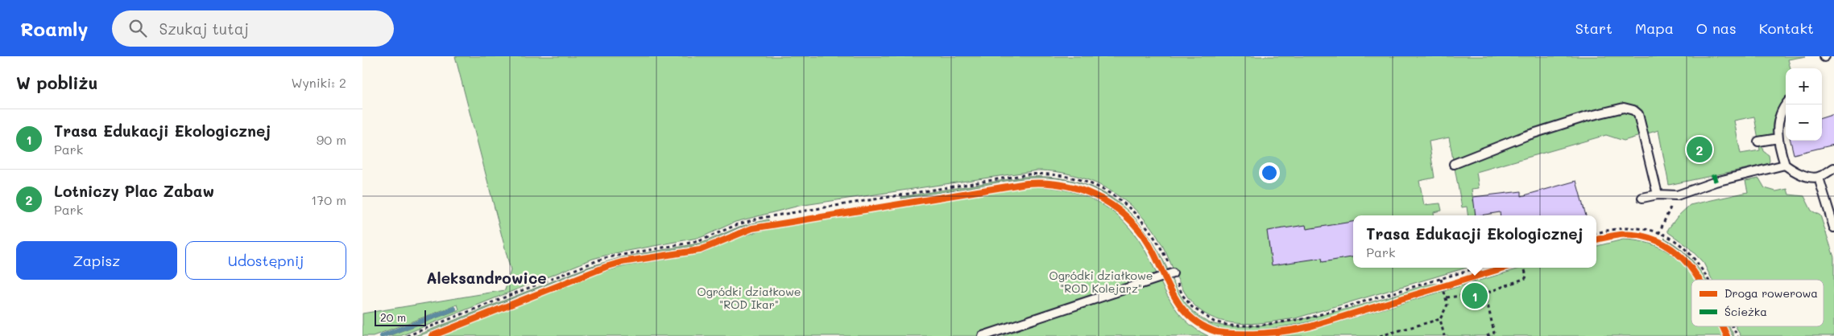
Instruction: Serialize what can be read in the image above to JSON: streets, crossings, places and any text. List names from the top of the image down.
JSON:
{
  "districts": ["Aleksandrowice"],
  "parks": ["Ogródki działkowe \"ROD Kolejarz\"", "Ogródki działkowe \"ROD Ikar\""],
  "legend": ["Droga rowerowa", "Ścieżka"],
  "scale_bar": "20 m",
  "page": {
    "header": "Roamly",
    "search": "Szukaj tutaj",
    "nav": [
      "Start",
      "Mapa",
      "O nas",
      "Kontakt"
    ],
    "heading": ["W pobliżu", "Wyniki: 2"],
    "map_buttons": ["+", "−"],
    "list": [
      {
        "mark": "1",
        "name": "Trasa Edukacji Ekologicznej",
        "note": "Park",
        "value": "90 m"
      },
      {
        "mark": "2",
        "name": "Lotniczy Plac Zabaw",
        "note": "Park",
        "value": "170 m"
      }
    ],
    "pins": ["2", "1"],
    "popup": ["Trasa Edukacji Ekologicznej", "Park"],
    "buttons": ["Zapisz", "Udostępnij"],
    "scale": "20 m"
  }
}
